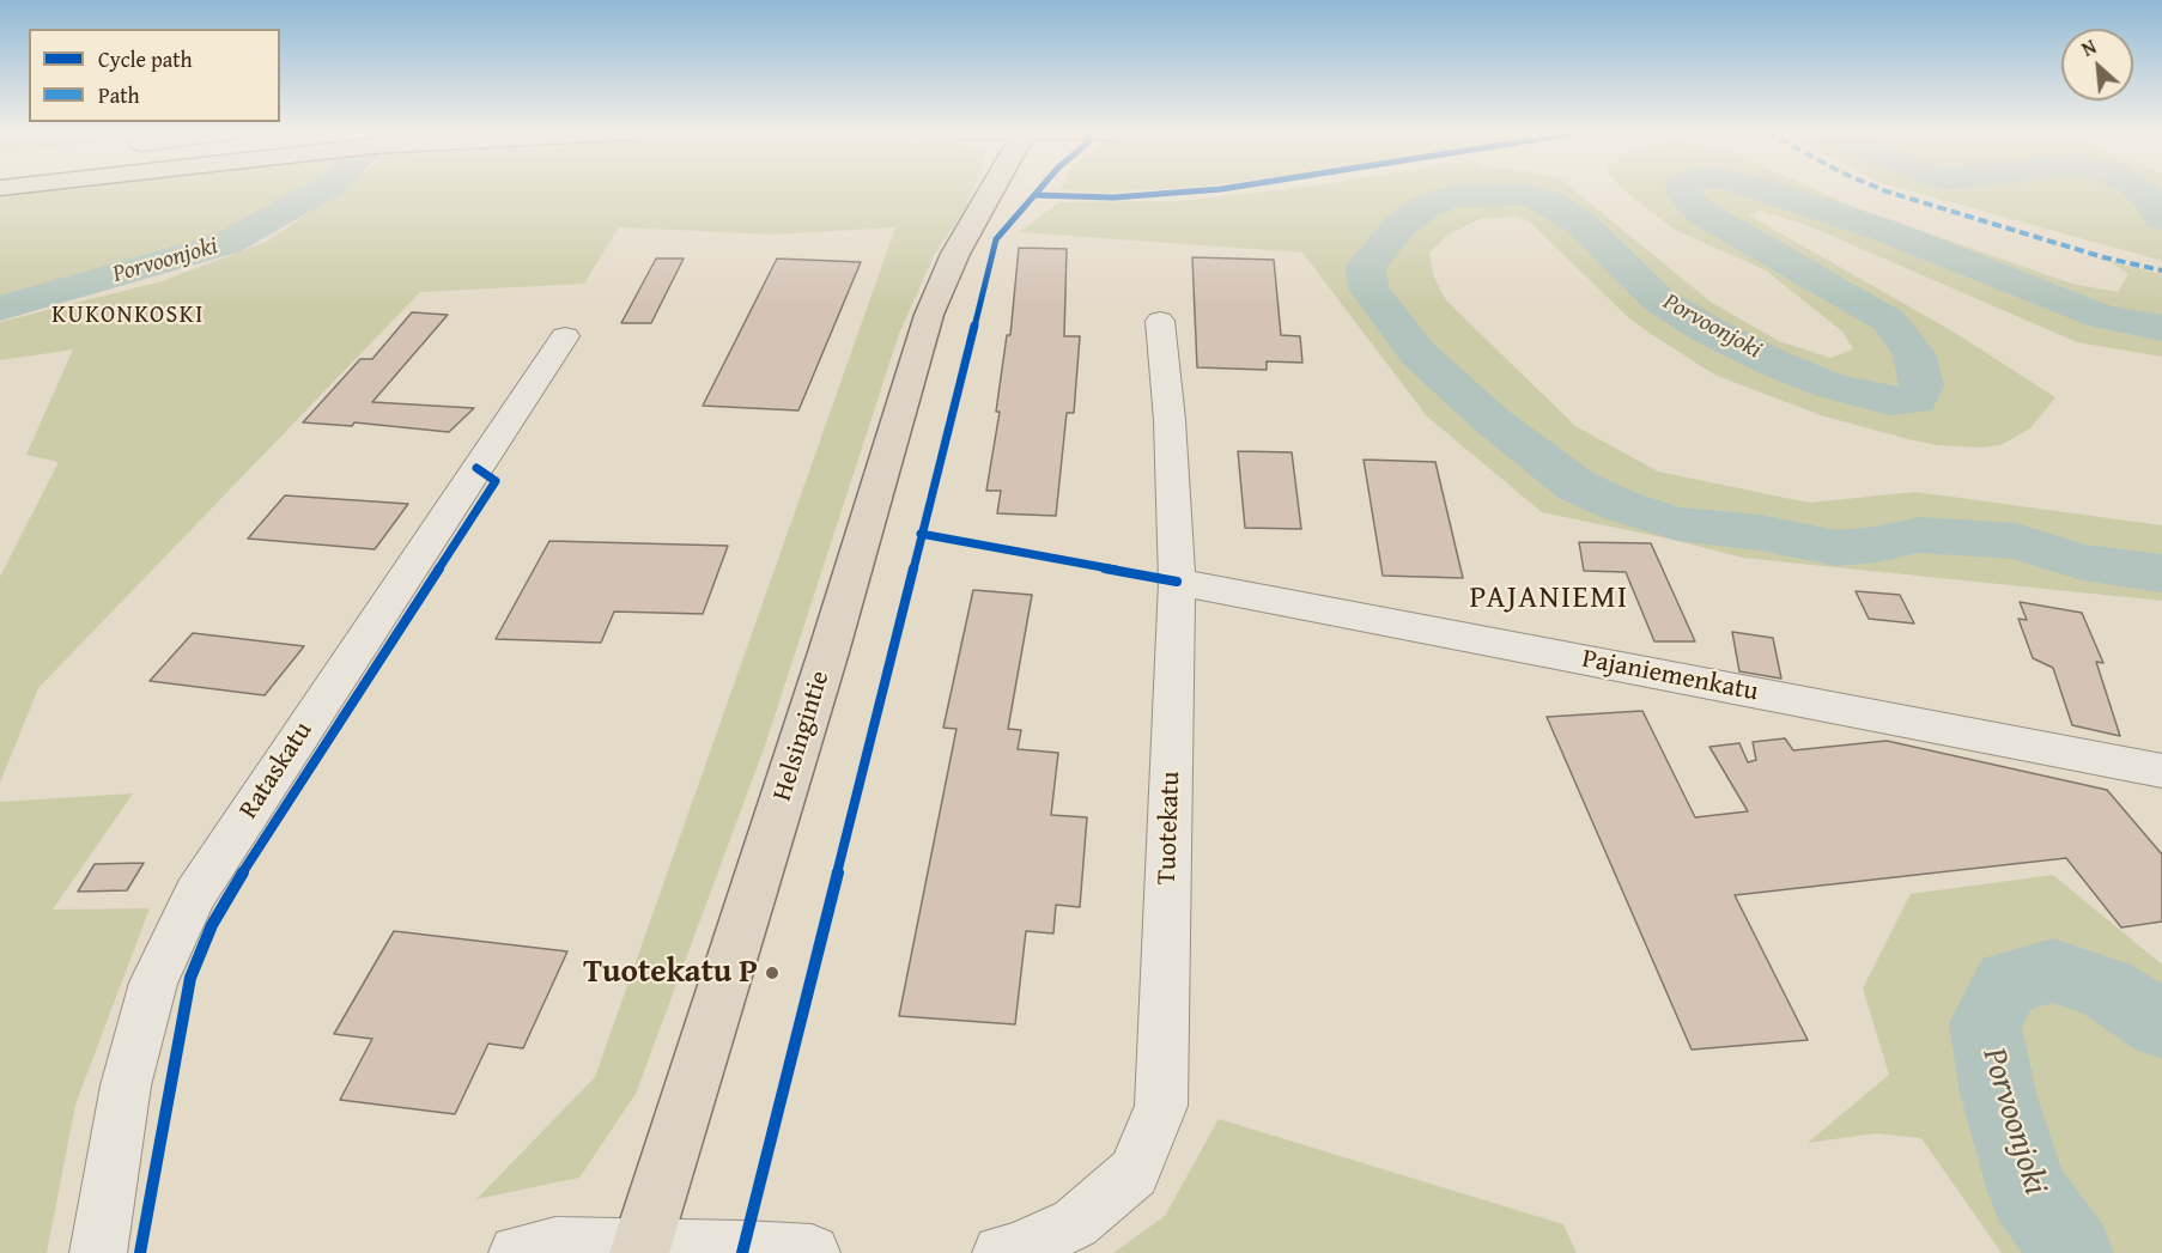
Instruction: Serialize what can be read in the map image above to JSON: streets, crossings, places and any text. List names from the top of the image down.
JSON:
{
  "streets": {
    "main road": ["Helsingintie"],
    "street": ["Pajaniemenkatu", "Rataskatu", "Tuotekatu"]
  },
  "crossings": [
    ["Pajaniemenkatu", "Tuotekatu"]
  ],
  "districts": ["KUKONKOSKI", "PAJANIEMI"],
  "water": ["Porvoonjoki"],
  "places": ["Tuotekatu P"],
  "legend": ["Cycle path", "Path"],
  "north": "top left"
}
